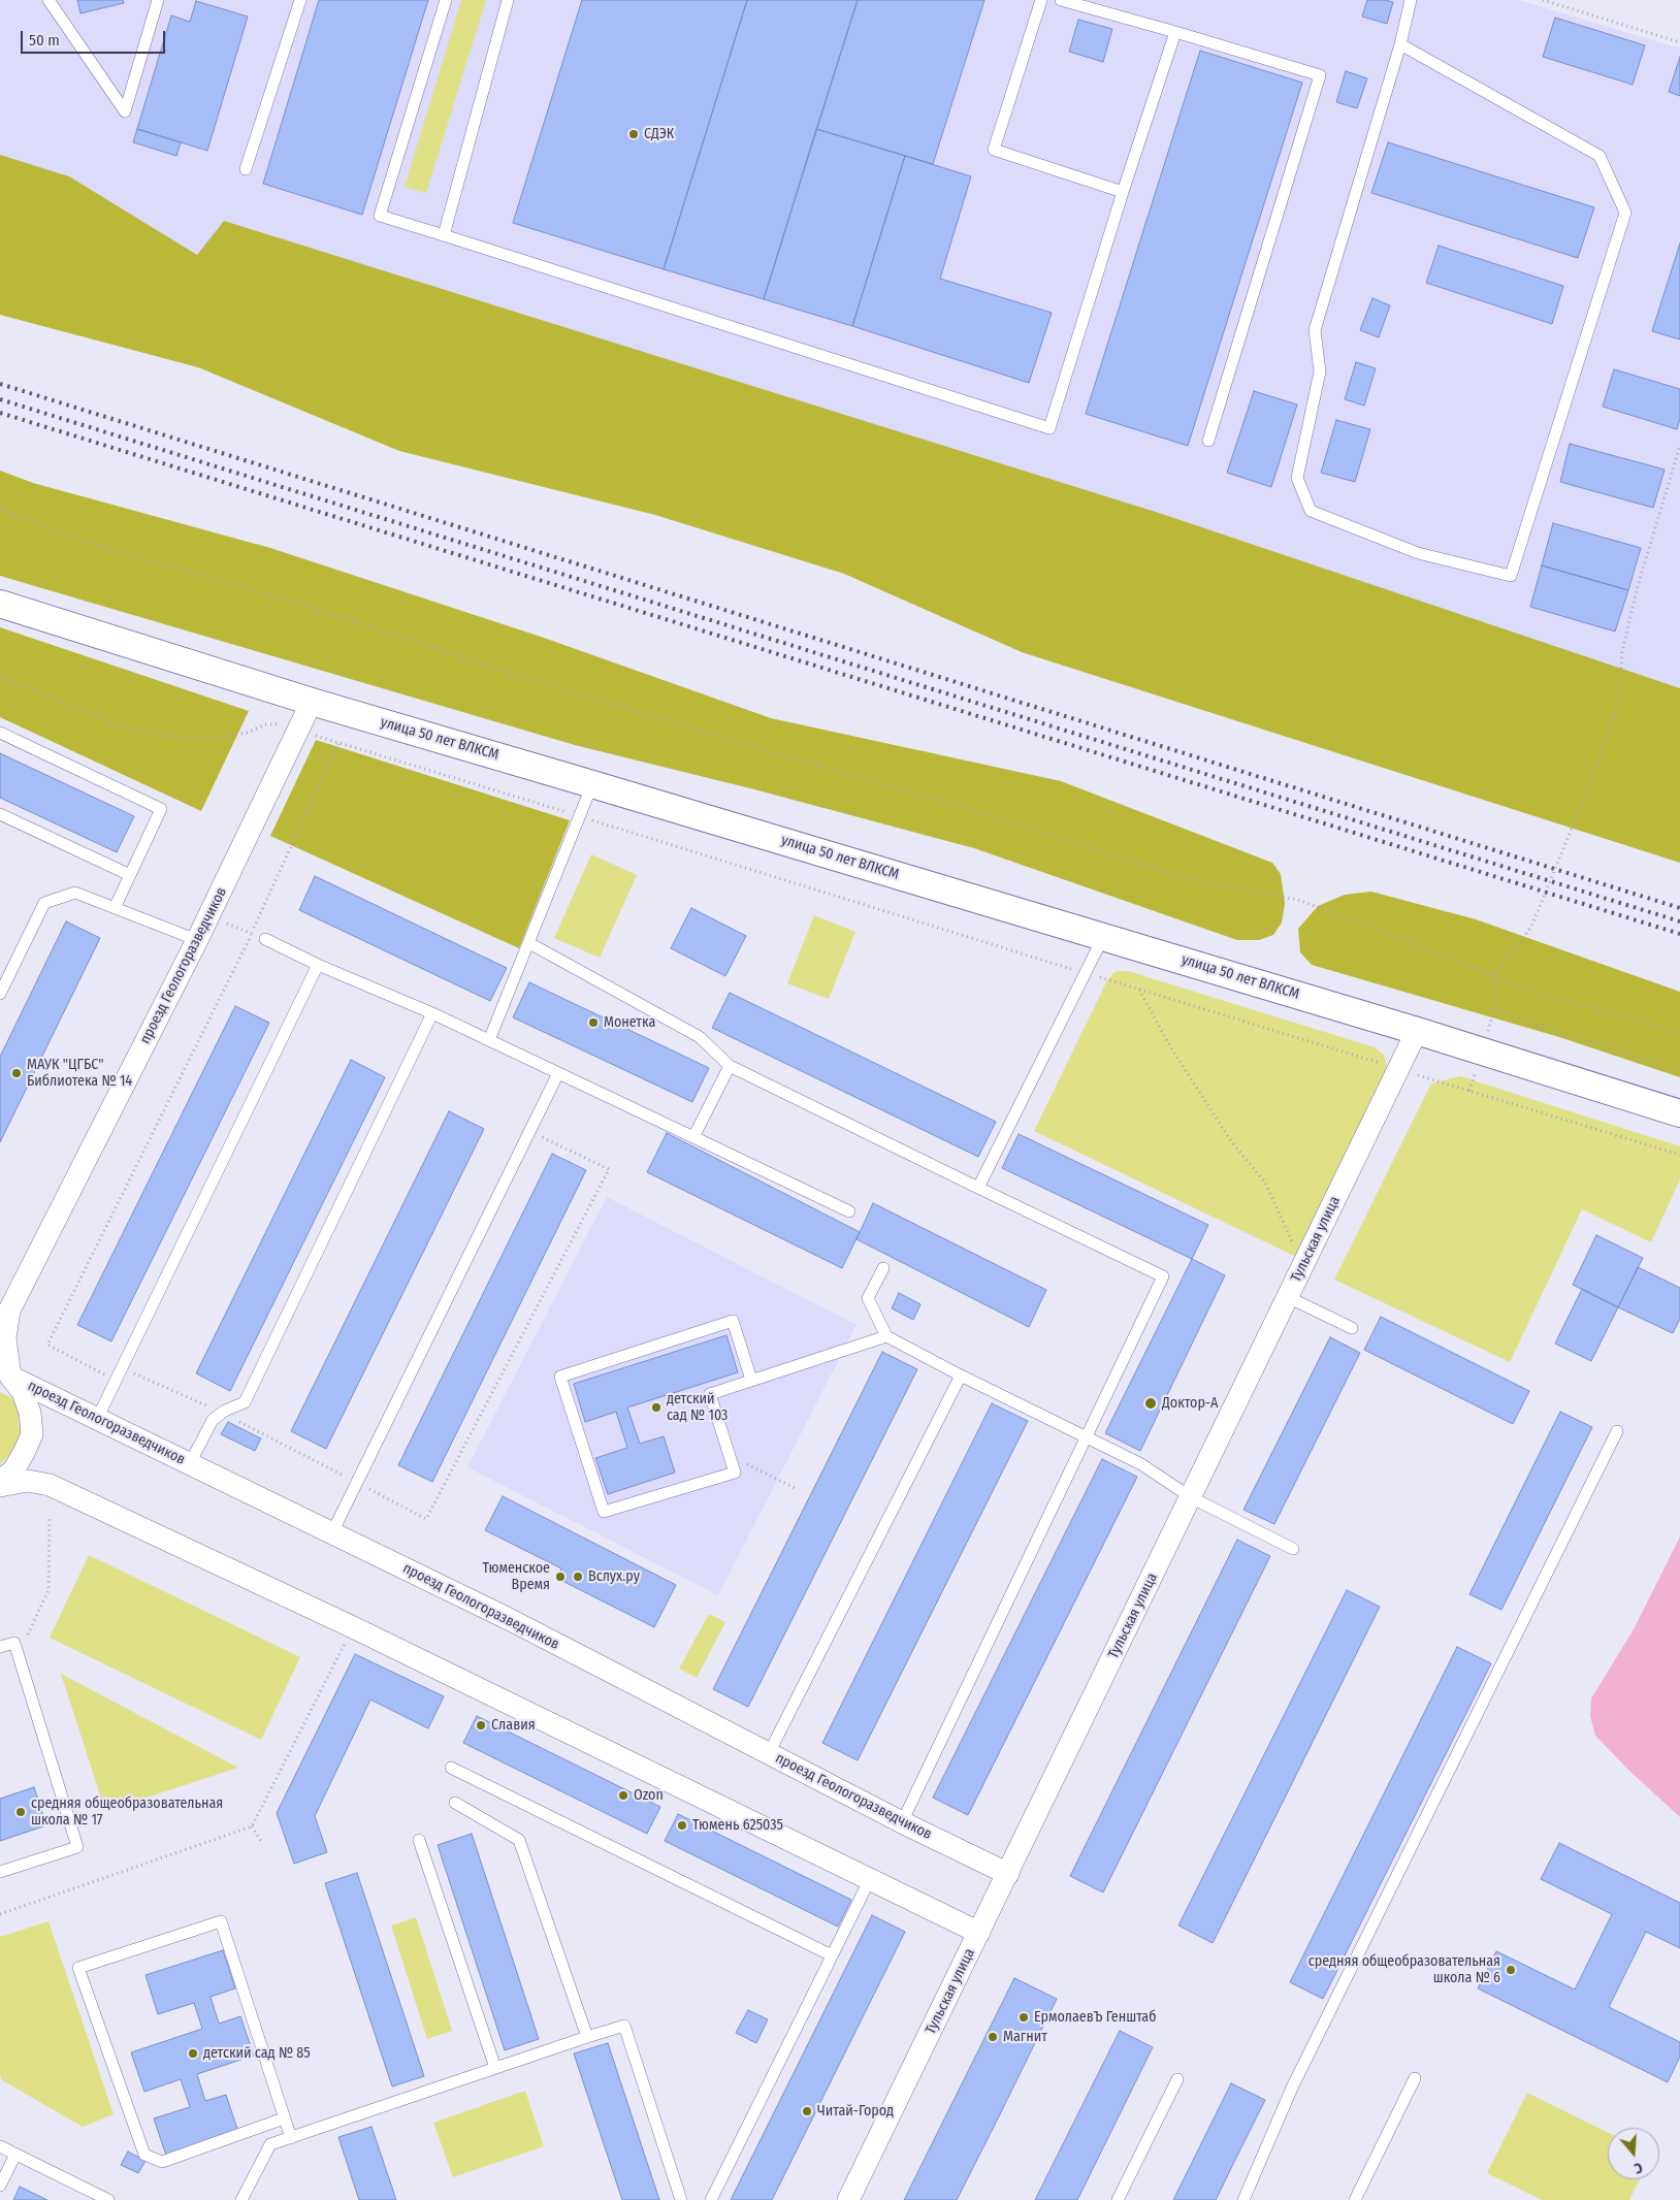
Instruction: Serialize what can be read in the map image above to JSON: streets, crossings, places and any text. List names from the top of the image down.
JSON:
{
  "streets": {
    "street": ["улица 50 лет ВЛКСМ", "проезд Геологоразведчиков", "Тульская улица"]
  },
  "crossings": [
    ["улица 50 лет ВЛКСМ", "проезд Геологоразведчиков"],
    ["улица 50 лет ВЛКСМ", "Тульская улица"],
    ["проезд Геологоразведчиков", "Тульская улица"]
  ],
  "places": [
    "СДЭК",
    "Монетка",
    "МАУК \"ЦГБС\" Библиотека № 14",
    "Доктор-А",
    "детский сад № 103",
    "Тюменское Время",
    "Вслух.ру",
    "Славия",
    "Ozon",
    "средняя общеобразовательная школа № 17",
    "Тюмень 625035",
    "средняя общеобразовательная школа № 6",
    "ЕрмолаевЪ Генштаб",
    "Магнит",
    "детский сад № 85",
    "Читай-Город"
  ],
  "scale_bar": "50 m",
  "north": "bottom"
}
